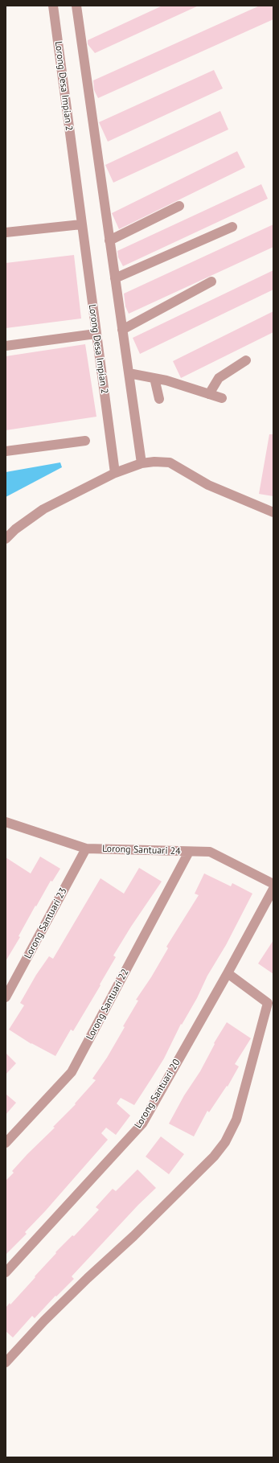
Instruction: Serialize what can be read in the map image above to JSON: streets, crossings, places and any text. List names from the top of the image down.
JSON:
{
  "streets": {
    "street": [
      "Lorong Desa Impian 2",
      "Lorong Santuari 24",
      "Lorong Santuari 23",
      "Lorong Santuari 22",
      "Lorong Santuari 20"
    ]
  },
  "crossings": [
    ["Lorong Santuari 24", "Lorong Santuari 23"],
    ["Lorong Santuari 24", "Lorong Santuari 22"]
  ]
}
